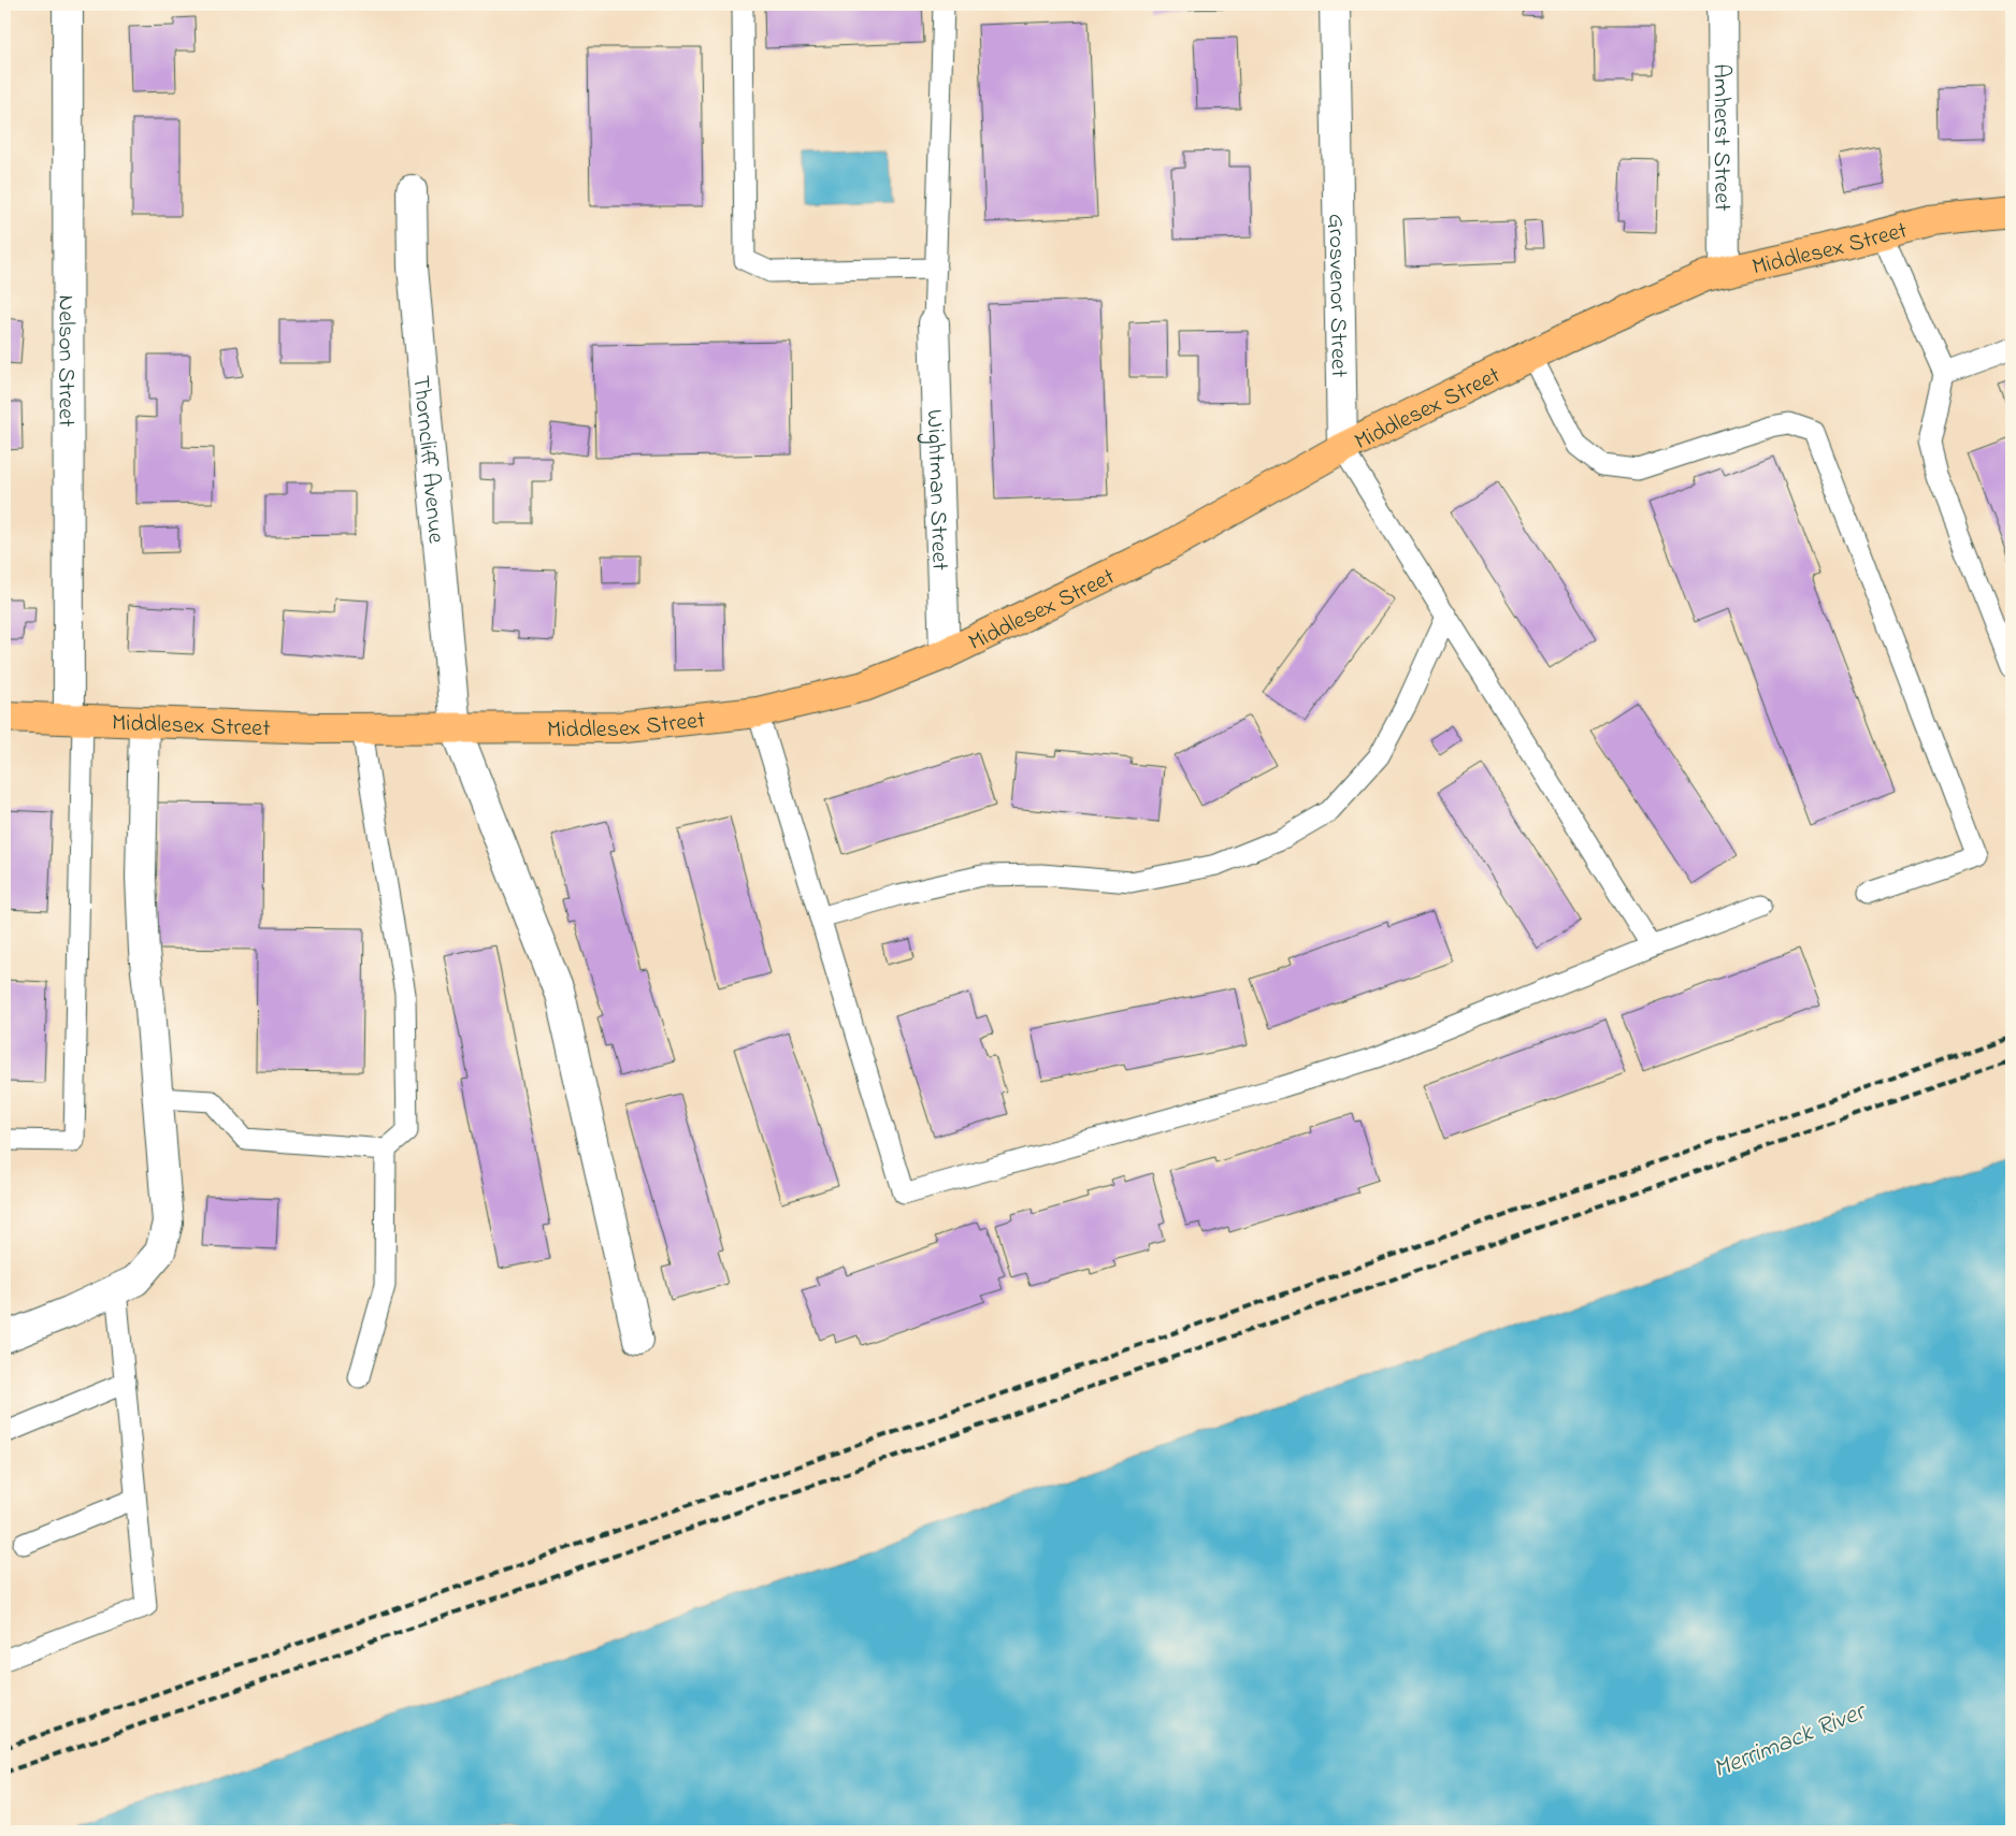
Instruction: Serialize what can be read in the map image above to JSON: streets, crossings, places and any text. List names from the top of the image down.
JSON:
{
  "streets": {
    "main road": ["Middlesex Street"],
    "street": [
      "Amherst Street",
      "Grosvenor Street",
      "Nelson Street",
      "Thorncliff Avenue",
      "Wightman Street"
    ]
  },
  "crossings": [
    ["Amherst Street", "Middlesex Street"],
    ["Middlesex Street", "Grosvenor Street"],
    ["Middlesex Street", "Nelson Street"],
    ["Middlesex Street", "Thorncliff Avenue"],
    ["Middlesex Street", "Wightman Street"]
  ],
  "water": ["Merrimack River"]
}
